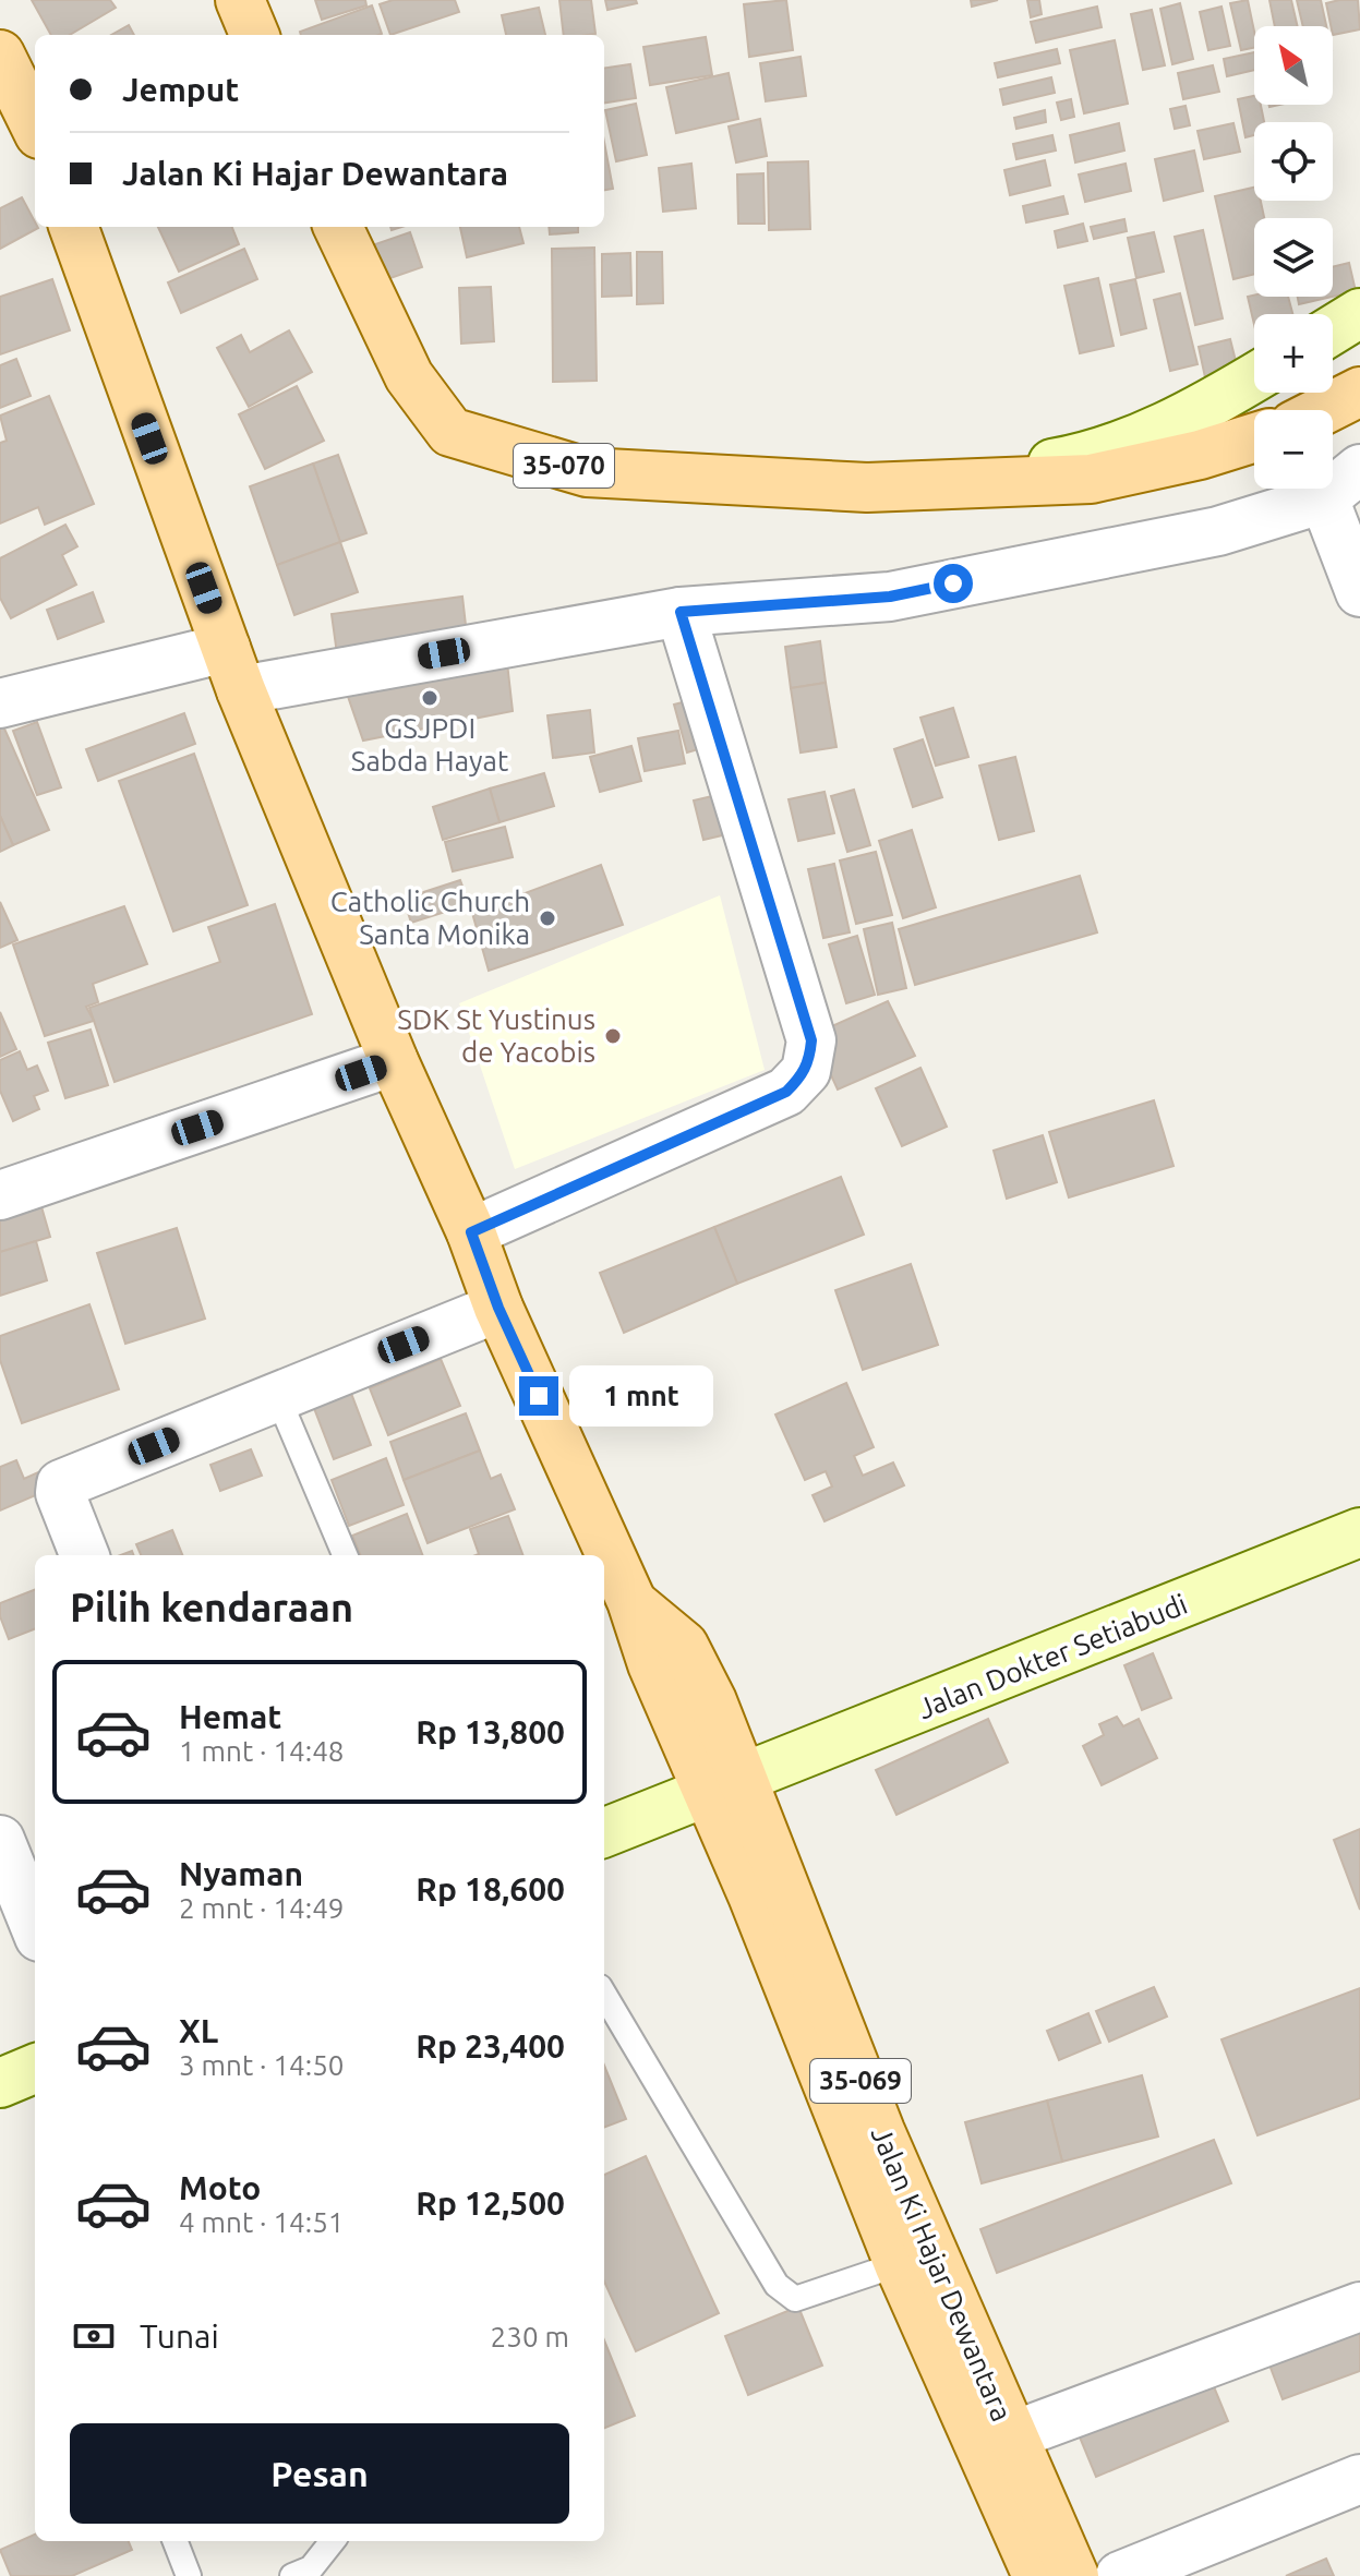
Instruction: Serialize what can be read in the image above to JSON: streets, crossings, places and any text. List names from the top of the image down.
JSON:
{
  "streets": {
    "main road": [
      "35-070",
      "Jalan Dokter Setiabudi",
      "35-069",
      "Jalan Ki Hajar Dewantara"
    ]
  },
  "crossings": [
    ["Jalan Dokter Setiabudi", "Jalan Ki Hajar Dewantara"]
  ],
  "places": ["GSJPDI Sabda Hayat", "Catholic Church Santa Monika", "SDK St Yustinus de Yacobis"],
  "north": "top left",
  "page": {
    "map_buttons": ["+", "−"],
    "banner": ["Jemput", "Jalan Ki Hajar Dewantara"],
    "bubble": "1 mnt",
    "heading": "Pilih kendaraan",
    "list": [
      {
        "name": "Hemat",
        "note": "1 mnt · 14:48",
        "value": "Rp 13,800"
      },
      {
        "name": "Nyaman",
        "note": "2 mnt · 14:49",
        "value": "Rp 18,600"
      },
      {
        "name": "XL",
        "note": "3 mnt · 14:50",
        "value": "Rp 23,400"
      },
      {
        "name": "Moto",
        "note": "4 mnt · 14:51",
        "value": "Rp 12,500"
      }
    ],
    "pay": ["Tunai", "230 m"],
    "buttons": "Pesan"
  }
}
